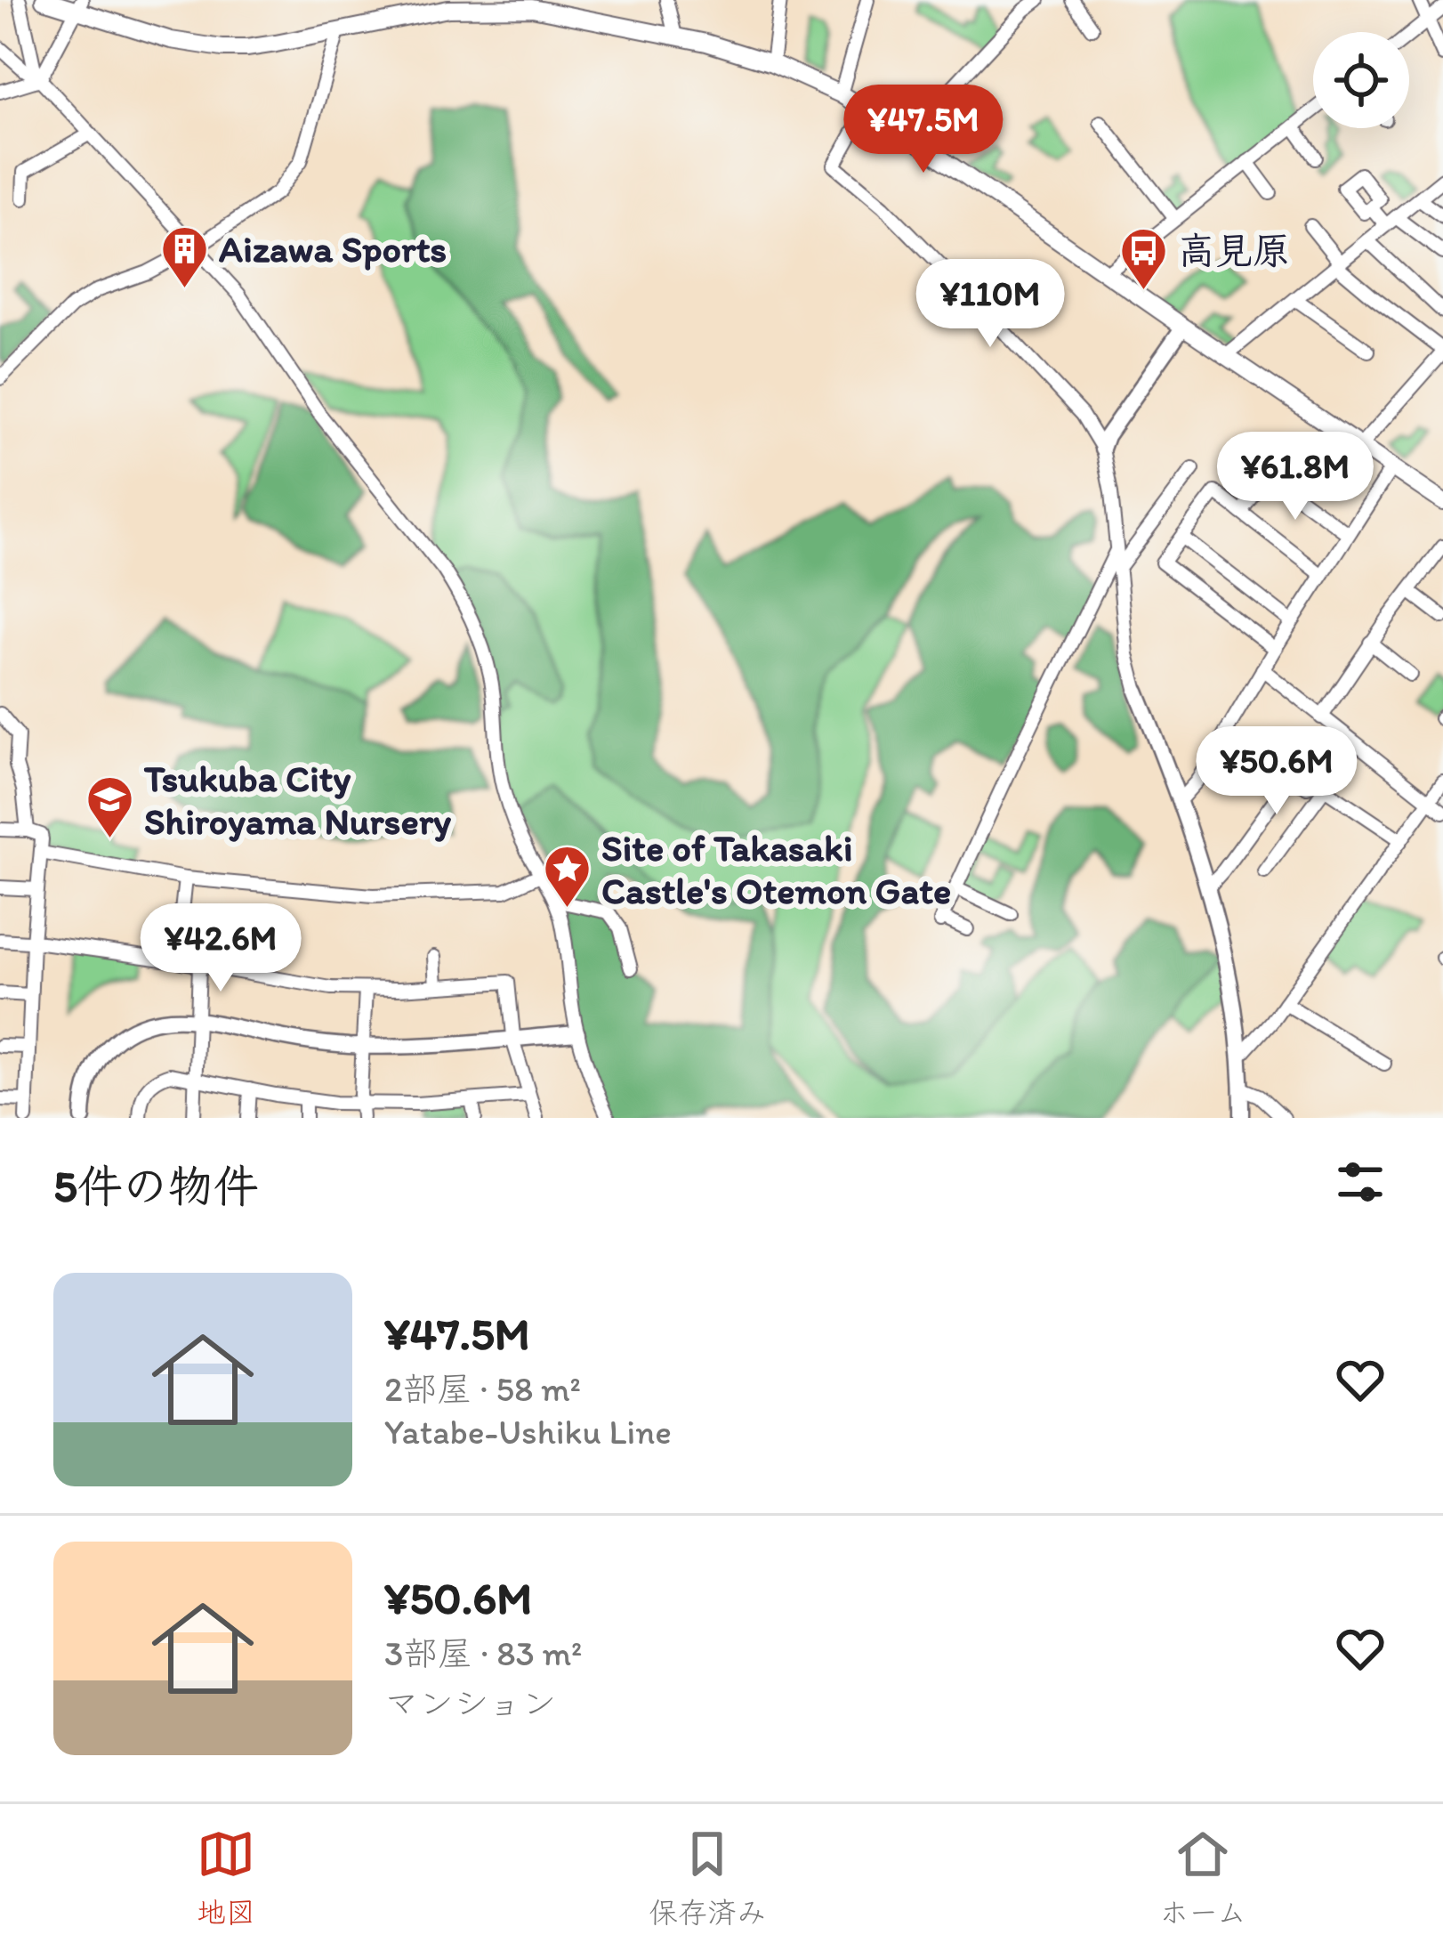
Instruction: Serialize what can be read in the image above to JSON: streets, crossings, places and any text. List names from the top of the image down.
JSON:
{
  "places": {
    "building": ["Aizawa Sports"],
    "bus stop": ["高見原"],
    "school or university": ["Tsukuba City Shiroyama Nursery"],
    "place": ["Site of Takasaki Castle's Otemon Gate"]
  },
  "page": {
    "price": [
      "¥47.5M",
      "¥110M",
      "¥61.8M",
      "¥50.6M",
      "¥42.6M"
    ],
    "heading": "5件の物件",
    "list": [
      {
        "name": "¥47.5M",
        "note": "2部屋 · 58 m² · Yatabe-Ushiku Line"
      },
      {
        "name": "¥50.6M",
        "note": "3部屋 · 83 m² · マンション"
      }
    ],
    "tabs": ["地図", "保存済み", "ホーム"]
  }
}
